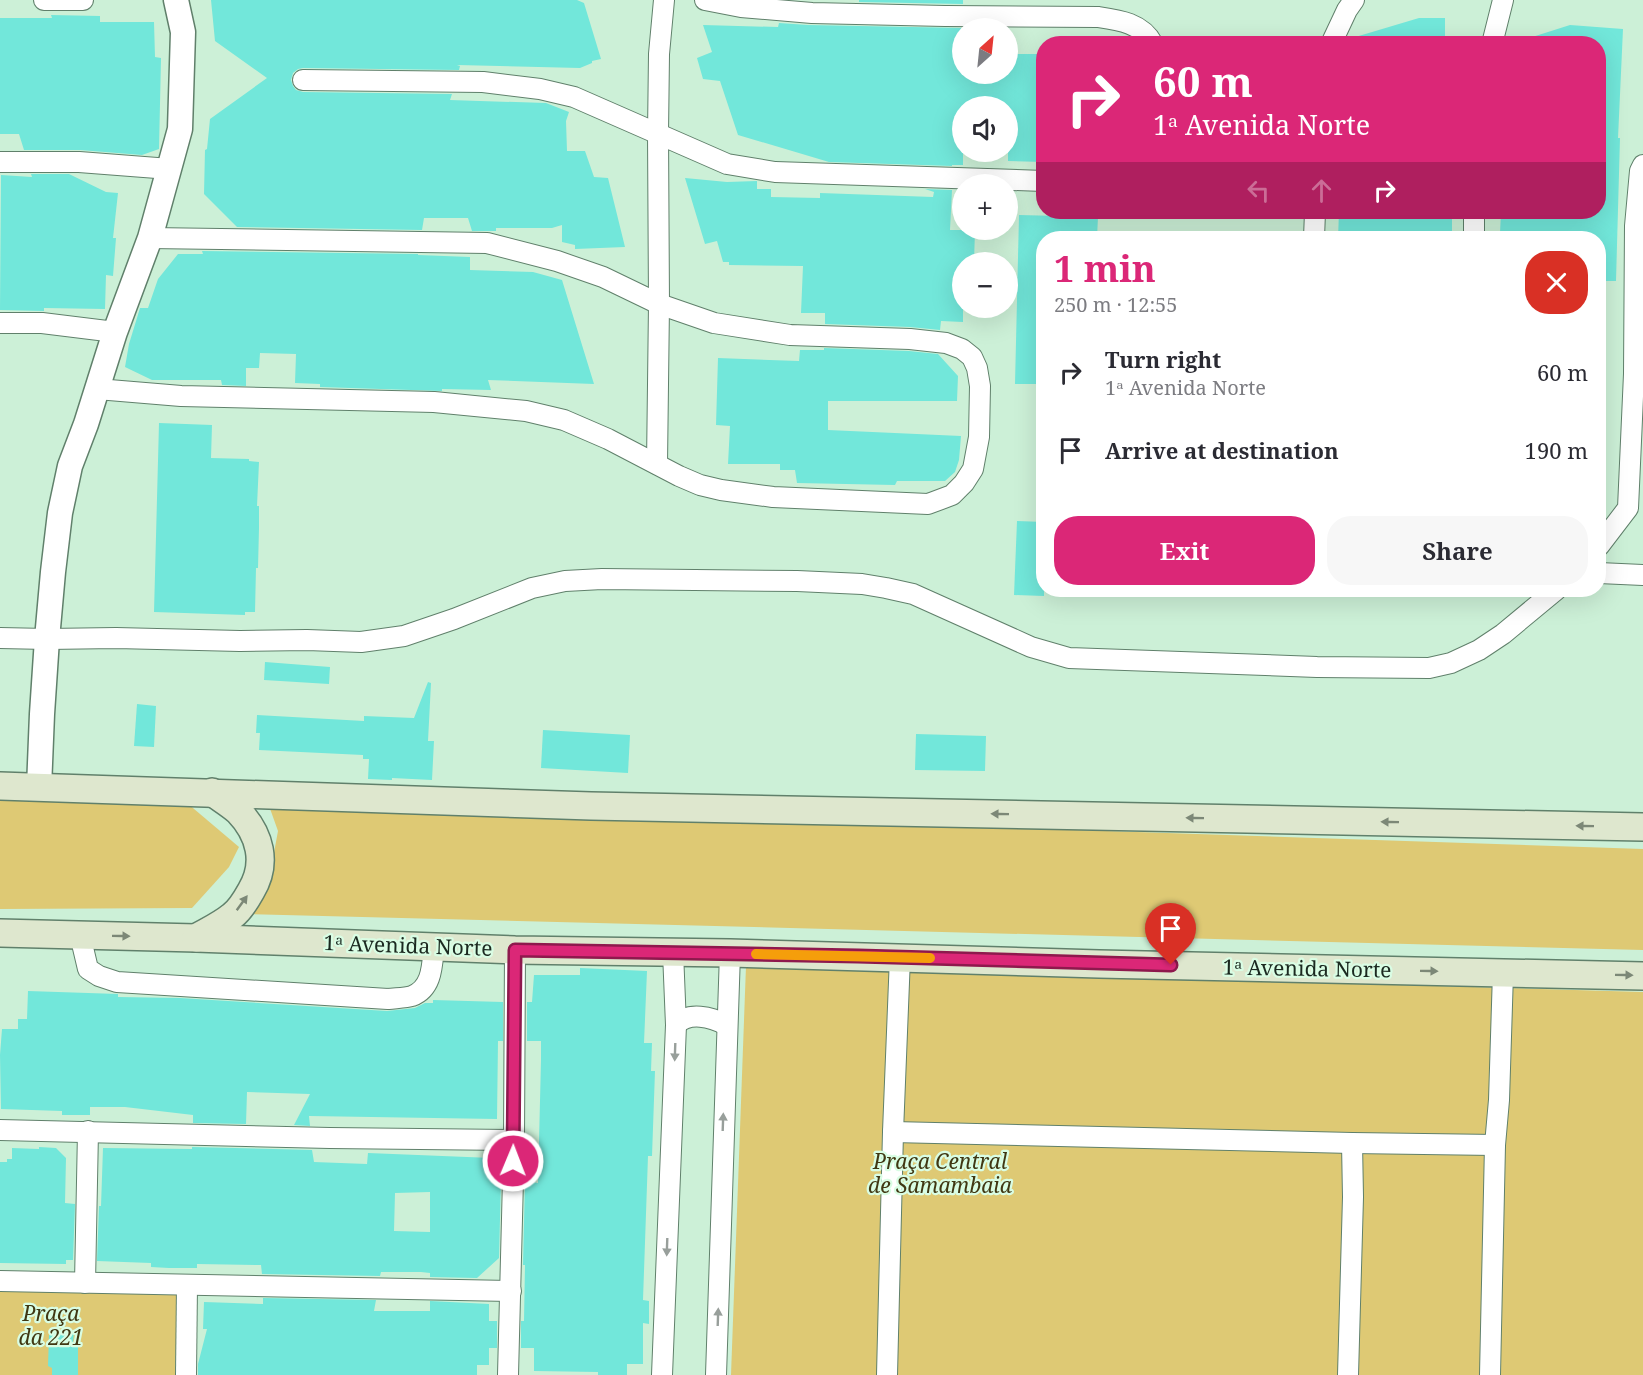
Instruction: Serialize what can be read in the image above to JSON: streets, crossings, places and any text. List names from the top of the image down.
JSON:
{
  "streets": {
    "main road": ["1ᵃ Avenida Norte"]
  },
  "parks": ["Praça Central de Samambaia", "Praça da 221"],
  "north": "top right",
  "page": {
    "map_buttons": ["+", "−"],
    "turn": ["60 m", "1ᵃ Avenida Norte"],
    "heading": ["1 min", "250 m · 12:55"],
    "list": [
      {
        "name": "Turn right",
        "note": "1ᵃ Avenida Norte",
        "value": "60 m"
      },
      {
        "name": "Arrive at destination",
        "value": "190 m"
      }
    ],
    "buttons": ["Exit", "Share"]
  }
}
